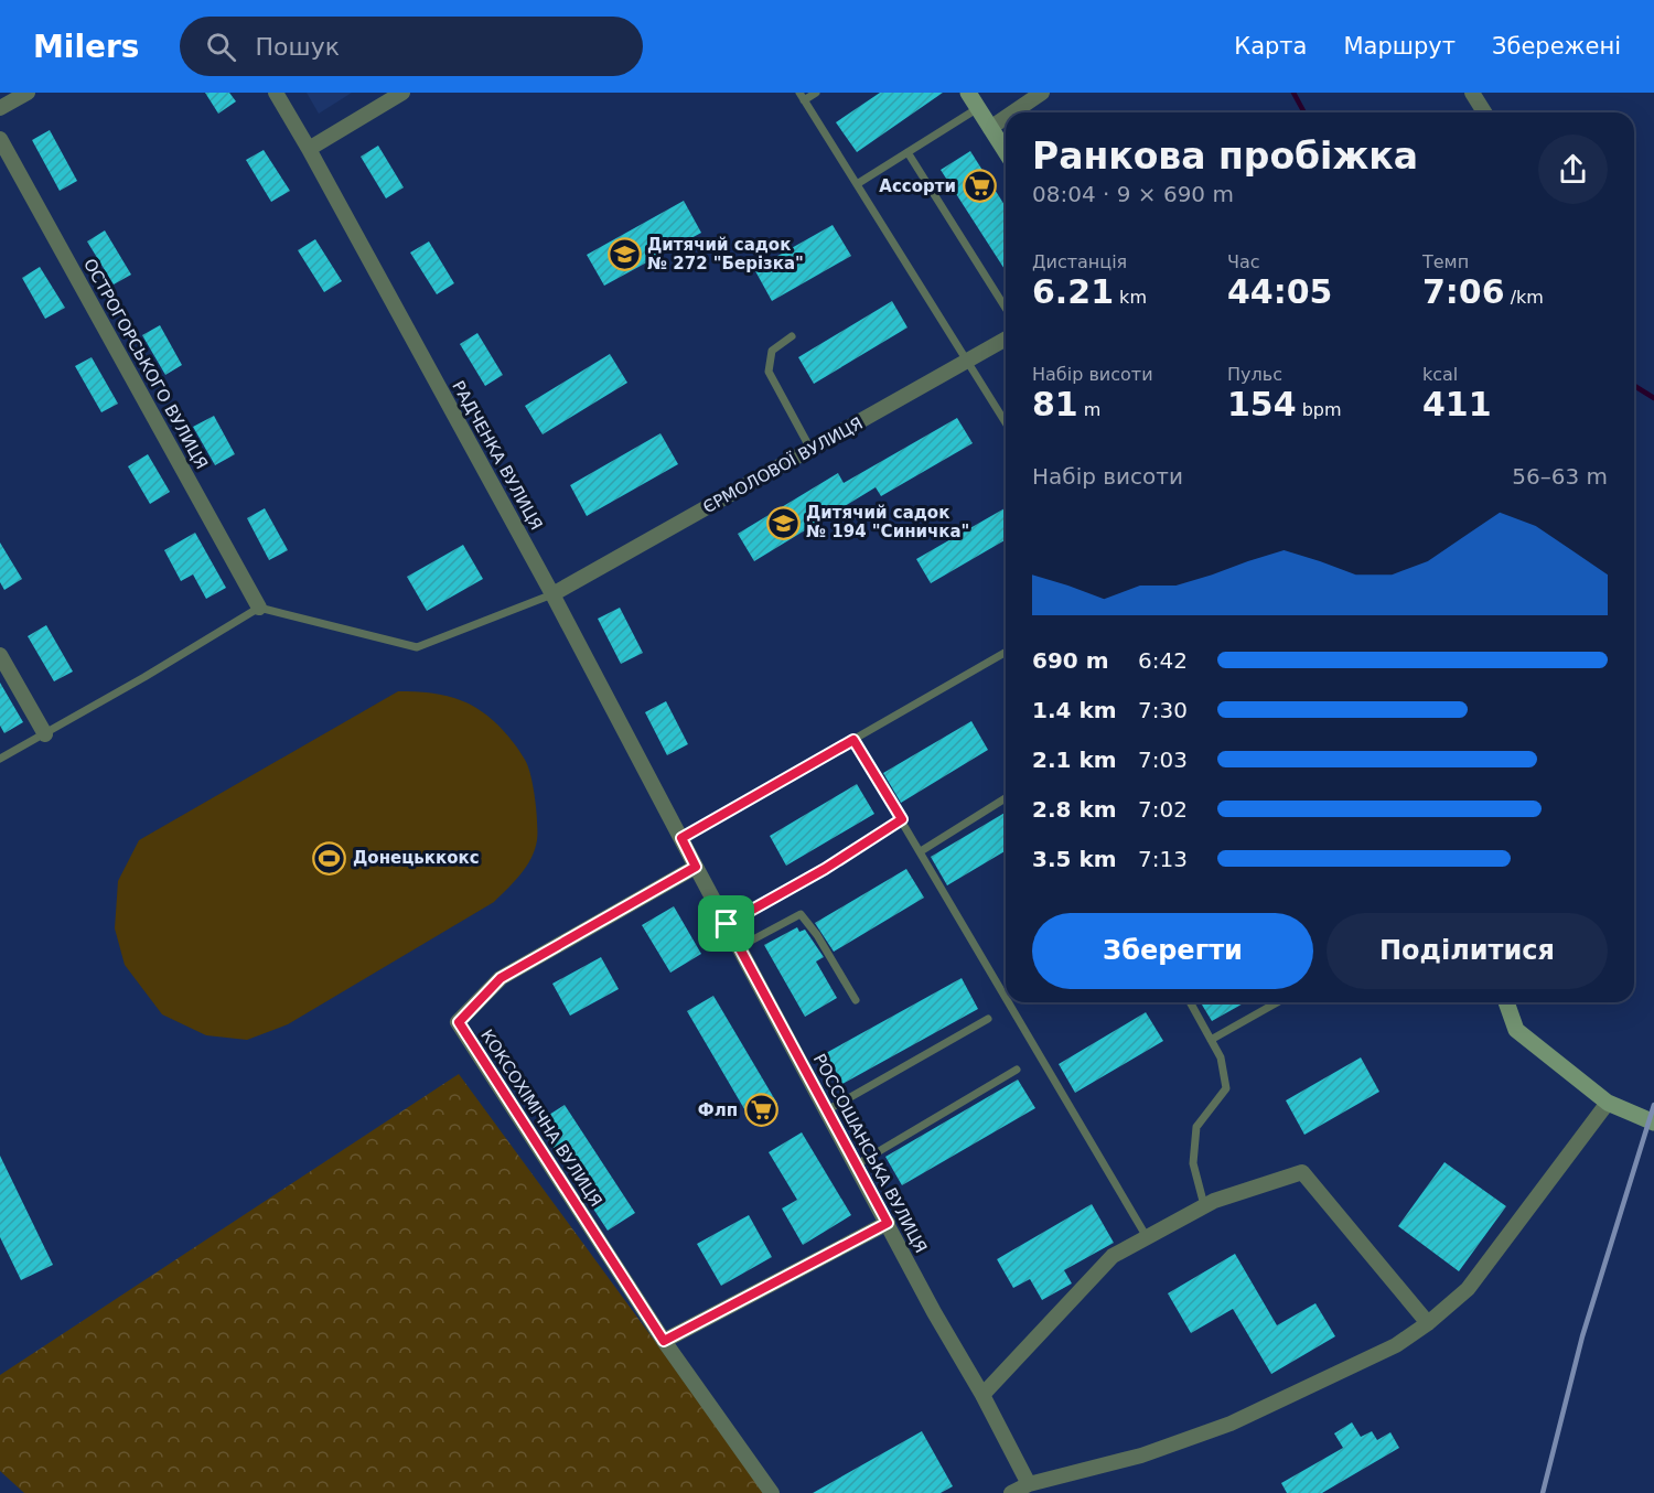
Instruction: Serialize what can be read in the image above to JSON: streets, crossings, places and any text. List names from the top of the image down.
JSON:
{
  "streets": {
    "street": [
      "ОСТРОГОРСЬКОГО ВУЛИЦЯ",
      "РАДЧЕНКА ВУЛИЦЯ",
      "ЄРМОЛОВОЇ ВУЛИЦЯ",
      "КОКСОХІМІЧНА ВУЛИЦЯ",
      "РОССОШАНСЬКА ВУЛИЦЯ"
    ]
  },
  "crossings": [
    ["РАДЧЕНКА ВУЛИЦЯ", "ЄРМОЛОВОЇ ВУЛИЦЯ"],
    ["РАДЧЕНКА ВУЛИЦЯ", "РОССОШАНСЬКА ВУЛИЦЯ"],
    ["КОКСОХІМІЧНА ВУЛИЦЯ", "РОССОШАНСЬКА ВУЛИЦЯ"]
  ],
  "places": {
    "supermarket": ["Ассорти", "Флп"],
    "school or university": ["Дитячий садок № 272 \"Берізка\"", "Дитячий садок № 194 \"Синичка\""],
    "sports": ["Донецьккокс"]
  },
  "page": {
    "header": "Milers",
    "search": "Пошук",
    "nav": ["Карта", "Маршрут", "Збережені"],
    "heading": ["Ранкова пробіжка", "08:04 · 9 × 690 m"],
    "stats": [
      ["Дистанція", "6.21 km"],
      ["Час", "44:05"],
      ["Темп", "7:06 /km"],
      ["Набір висоти", "81 m"],
      ["Пульс", "154 bpm"],
      ["kcal", "411"]
    ],
    "chart": ["Набір висоти", "56–63 m"],
    "list": [
      {
        "name": "690 m",
        "note": "6:42"
      },
      {
        "name": "1.4 km",
        "note": "7:30"
      },
      {
        "name": "2.1 km",
        "note": "7:03"
      },
      {
        "name": "2.8 km",
        "note": "7:02"
      },
      {
        "name": "3.5 km",
        "note": "7:13"
      }
    ],
    "buttons": ["Зберегти", "Поділитися"]
  }
}
